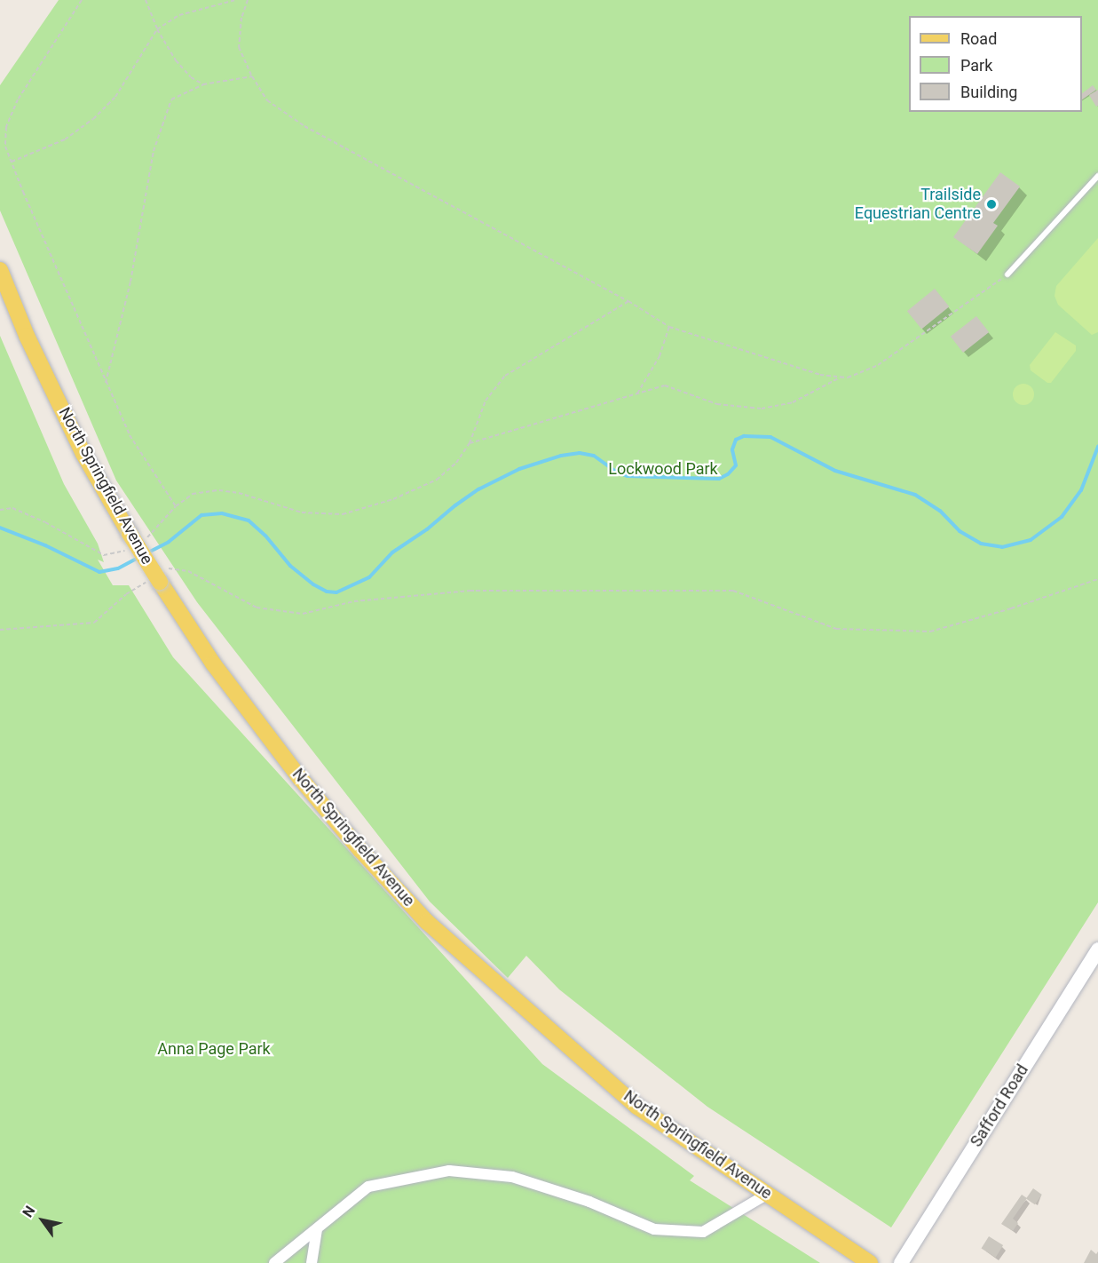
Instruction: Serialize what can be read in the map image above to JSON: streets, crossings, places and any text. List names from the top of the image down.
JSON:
{
  "streets": {
    "main road": ["North Springfield Avenue"],
    "street": ["Safford Road"]
  },
  "parks": ["Lockwood Park", "Anna Page Park"],
  "places": ["Trailside Equestrian Centre"],
  "legend": ["Road", "Park", "Building"],
  "north": "top left"
}
